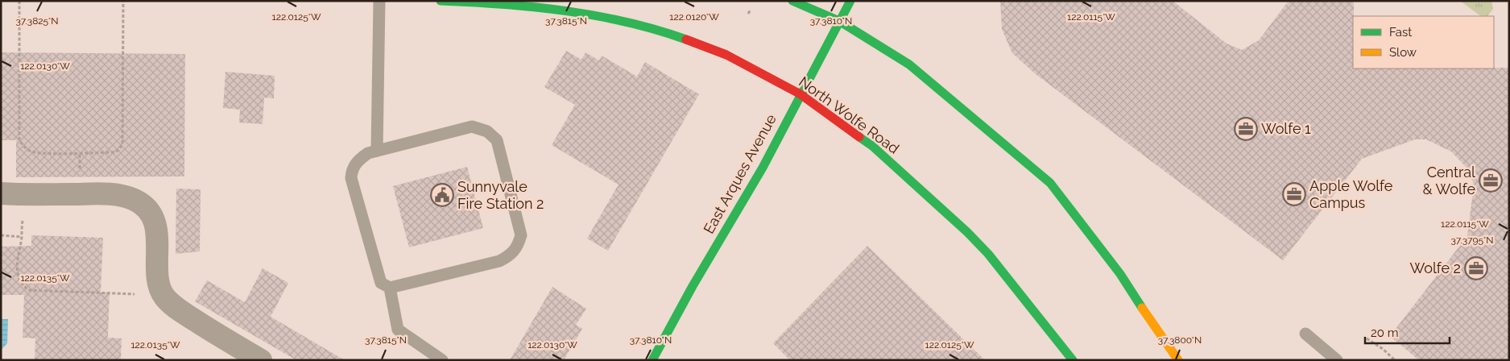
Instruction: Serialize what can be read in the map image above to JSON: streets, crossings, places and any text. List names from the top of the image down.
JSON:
{
  "streets": {
    "main road": ["North Wolfe Road", "East Arques Avenue"]
  },
  "crossings": [
    ["North Wolfe Road", "East Arques Avenue"]
  ],
  "places": {
    "office": [
      "Wolfe 1",
      "Central & Wolfe",
      "Apple Wolfe Campus",
      "Wolfe 2"
    ],
    "public building": ["Sunnyvale Fire Station 2"]
  },
  "legend": ["Fast", "Slow"],
  "scale_bar": "20 m",
  "coordinates": [
    "122.0125°W",
    "122.0120°W",
    "122.0115°W",
    "37.3825°N",
    "37.3815°N",
    "37.3810°N",
    "122.0130°W",
    "37.3795°N",
    "122.0135°W",
    "37.3800°N"
  ]
}
